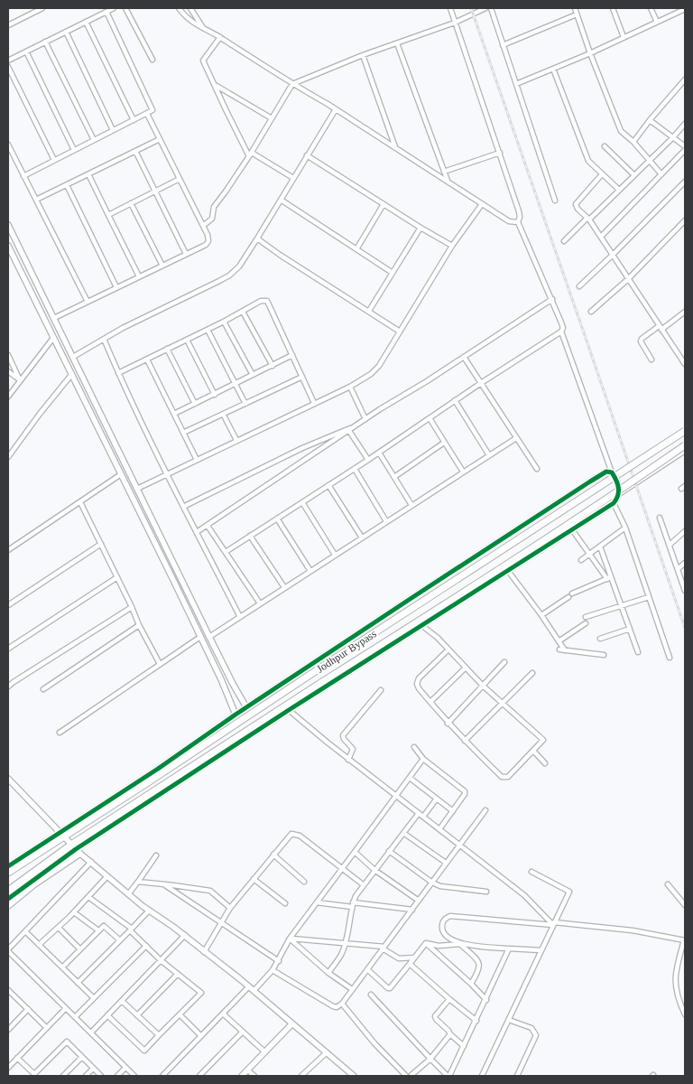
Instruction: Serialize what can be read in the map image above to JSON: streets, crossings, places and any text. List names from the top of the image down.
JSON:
{
  "streets": {
    "highway": ["Jodhpur Bypass"]
  }
}
